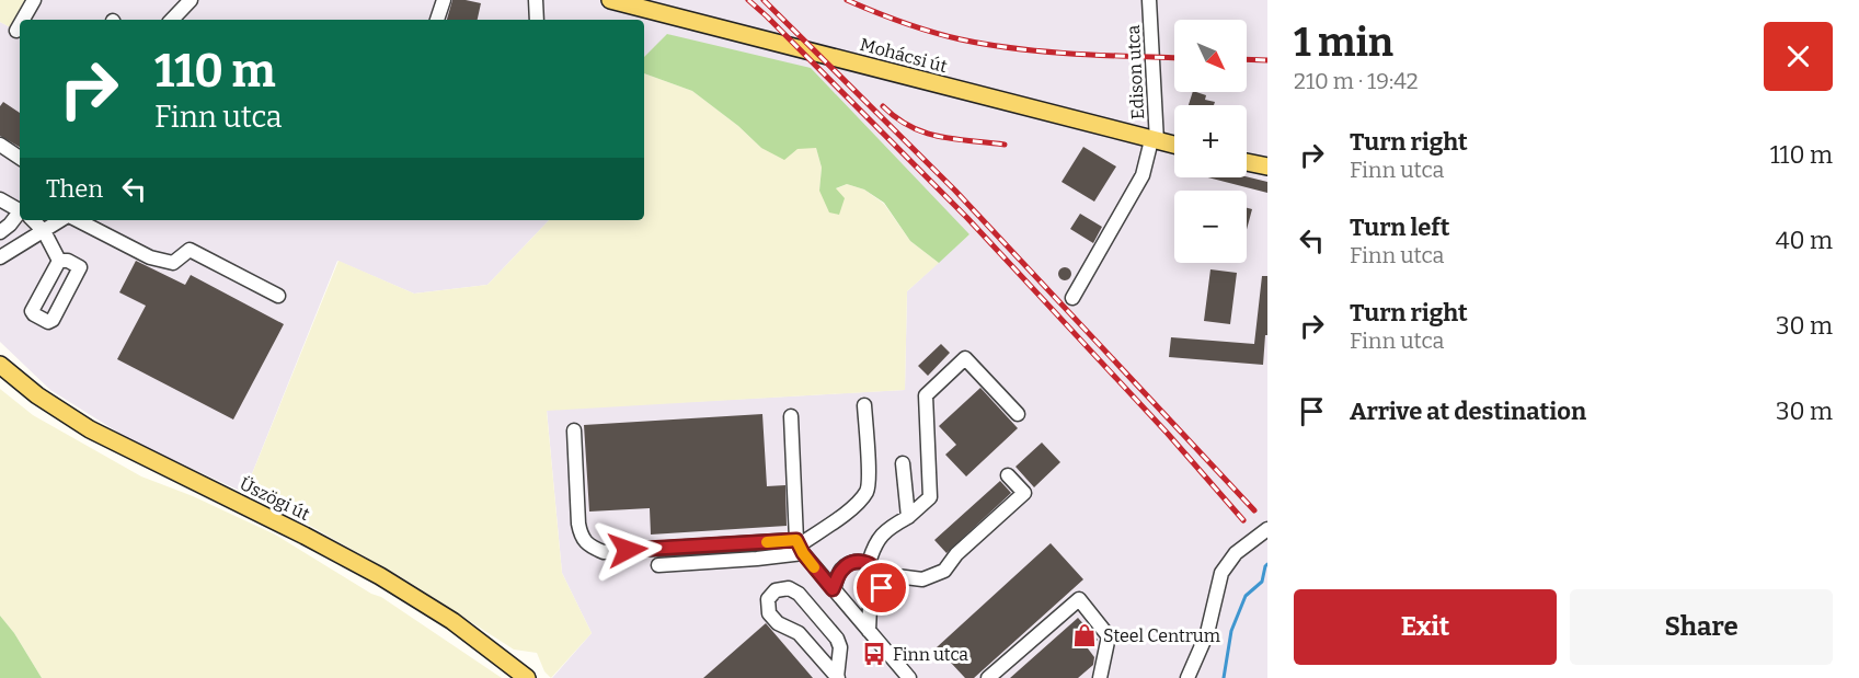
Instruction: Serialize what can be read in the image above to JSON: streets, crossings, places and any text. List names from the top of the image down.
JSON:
{
  "streets": {
    "main road": ["Mohácsi út", "Üszögi út"],
    "street": ["Edison utca"]
  },
  "crossings": [
    ["Mohácsi út", "Edison utca"]
  ],
  "places": {
    "shop": ["Steel Centrum"],
    "bus stop": ["Finn utca"]
  },
  "north": "bottom right",
  "page": {
    "heading": ["1 min", "210 m · 19:42"],
    "map_buttons": ["+", "−"],
    "turn": ["110 m", "Finn utca"],
    "list": [
      {
        "name": "Turn right",
        "note": "Finn utca",
        "value": "110 m"
      },
      {
        "name": "Turn left",
        "note": "Finn utca",
        "value": "40 m"
      },
      {
        "name": "Turn right",
        "note": "Finn utca",
        "value": "30 m"
      },
      {
        "name": "Arrive at destination",
        "value": "30 m"
      }
    ],
    "then": "Then",
    "buttons": ["Exit", "Share"]
  }
}
